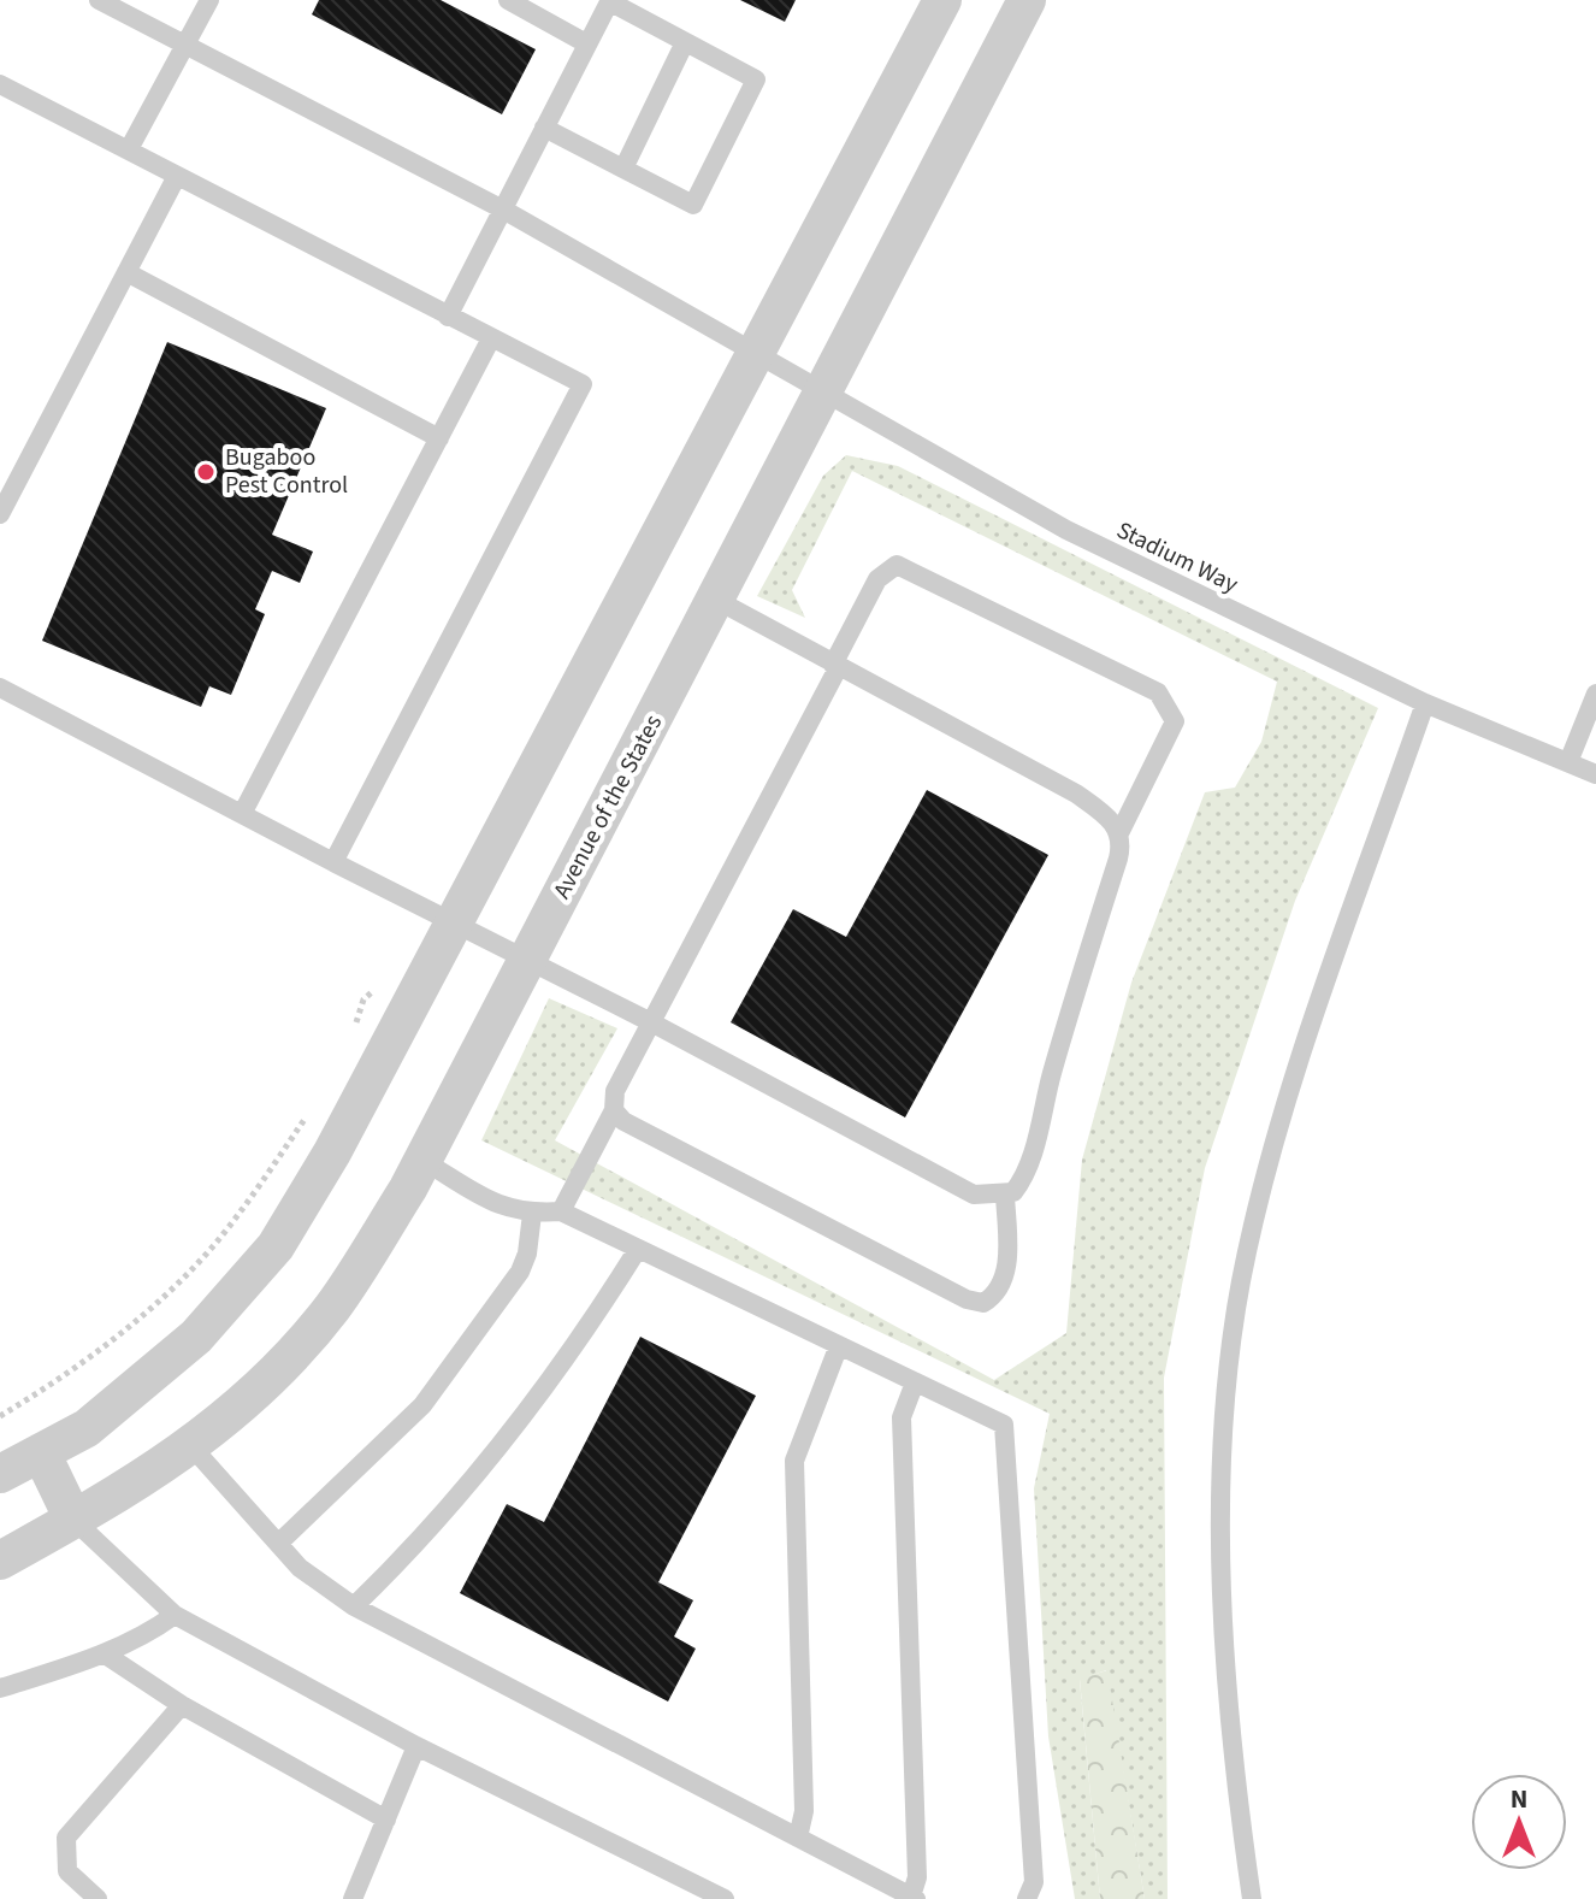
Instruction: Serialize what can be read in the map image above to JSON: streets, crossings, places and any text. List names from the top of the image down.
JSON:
{
  "streets": {
    "street": ["Avenue of the States"],
    "lane": ["Stadium Way"]
  },
  "crossings": [
    ["Stadium Way", "Avenue of the States"]
  ],
  "places": ["Bugaboo Pest Control"],
  "north": "top"
}
